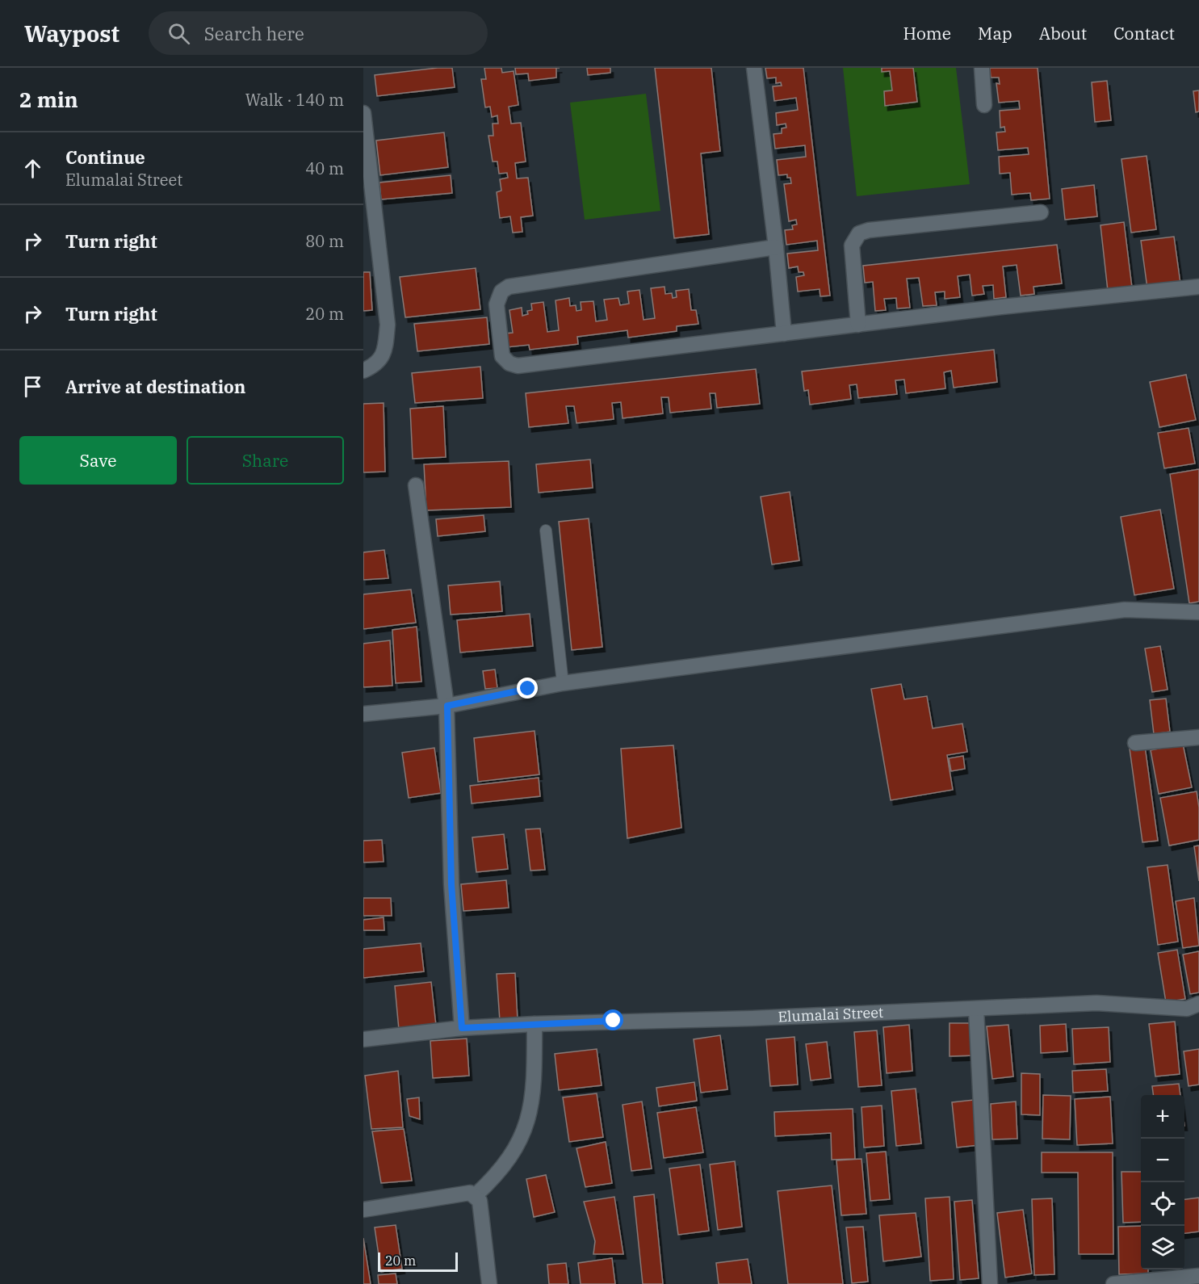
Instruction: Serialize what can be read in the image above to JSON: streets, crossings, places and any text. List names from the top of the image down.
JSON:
{
  "streets": {
    "street": ["Elumalai Street"]
  },
  "scale_bar": "20 m",
  "page": {
    "header": "Waypost",
    "search": "Search here",
    "nav": [
      "Home",
      "Map",
      "About",
      "Contact"
    ],
    "heading": ["2 min", "Walk · 140 m"],
    "list": [
      ["Continue", "Elumalai Street", "40 m"],
      ["Turn right", "80 m"],
      ["Turn right", "20 m"],
      "Arrive at destination"
    ],
    "buttons": ["Save", "Share"],
    "map_buttons": ["+", "−"],
    "scale": "20 m"
  }
}
